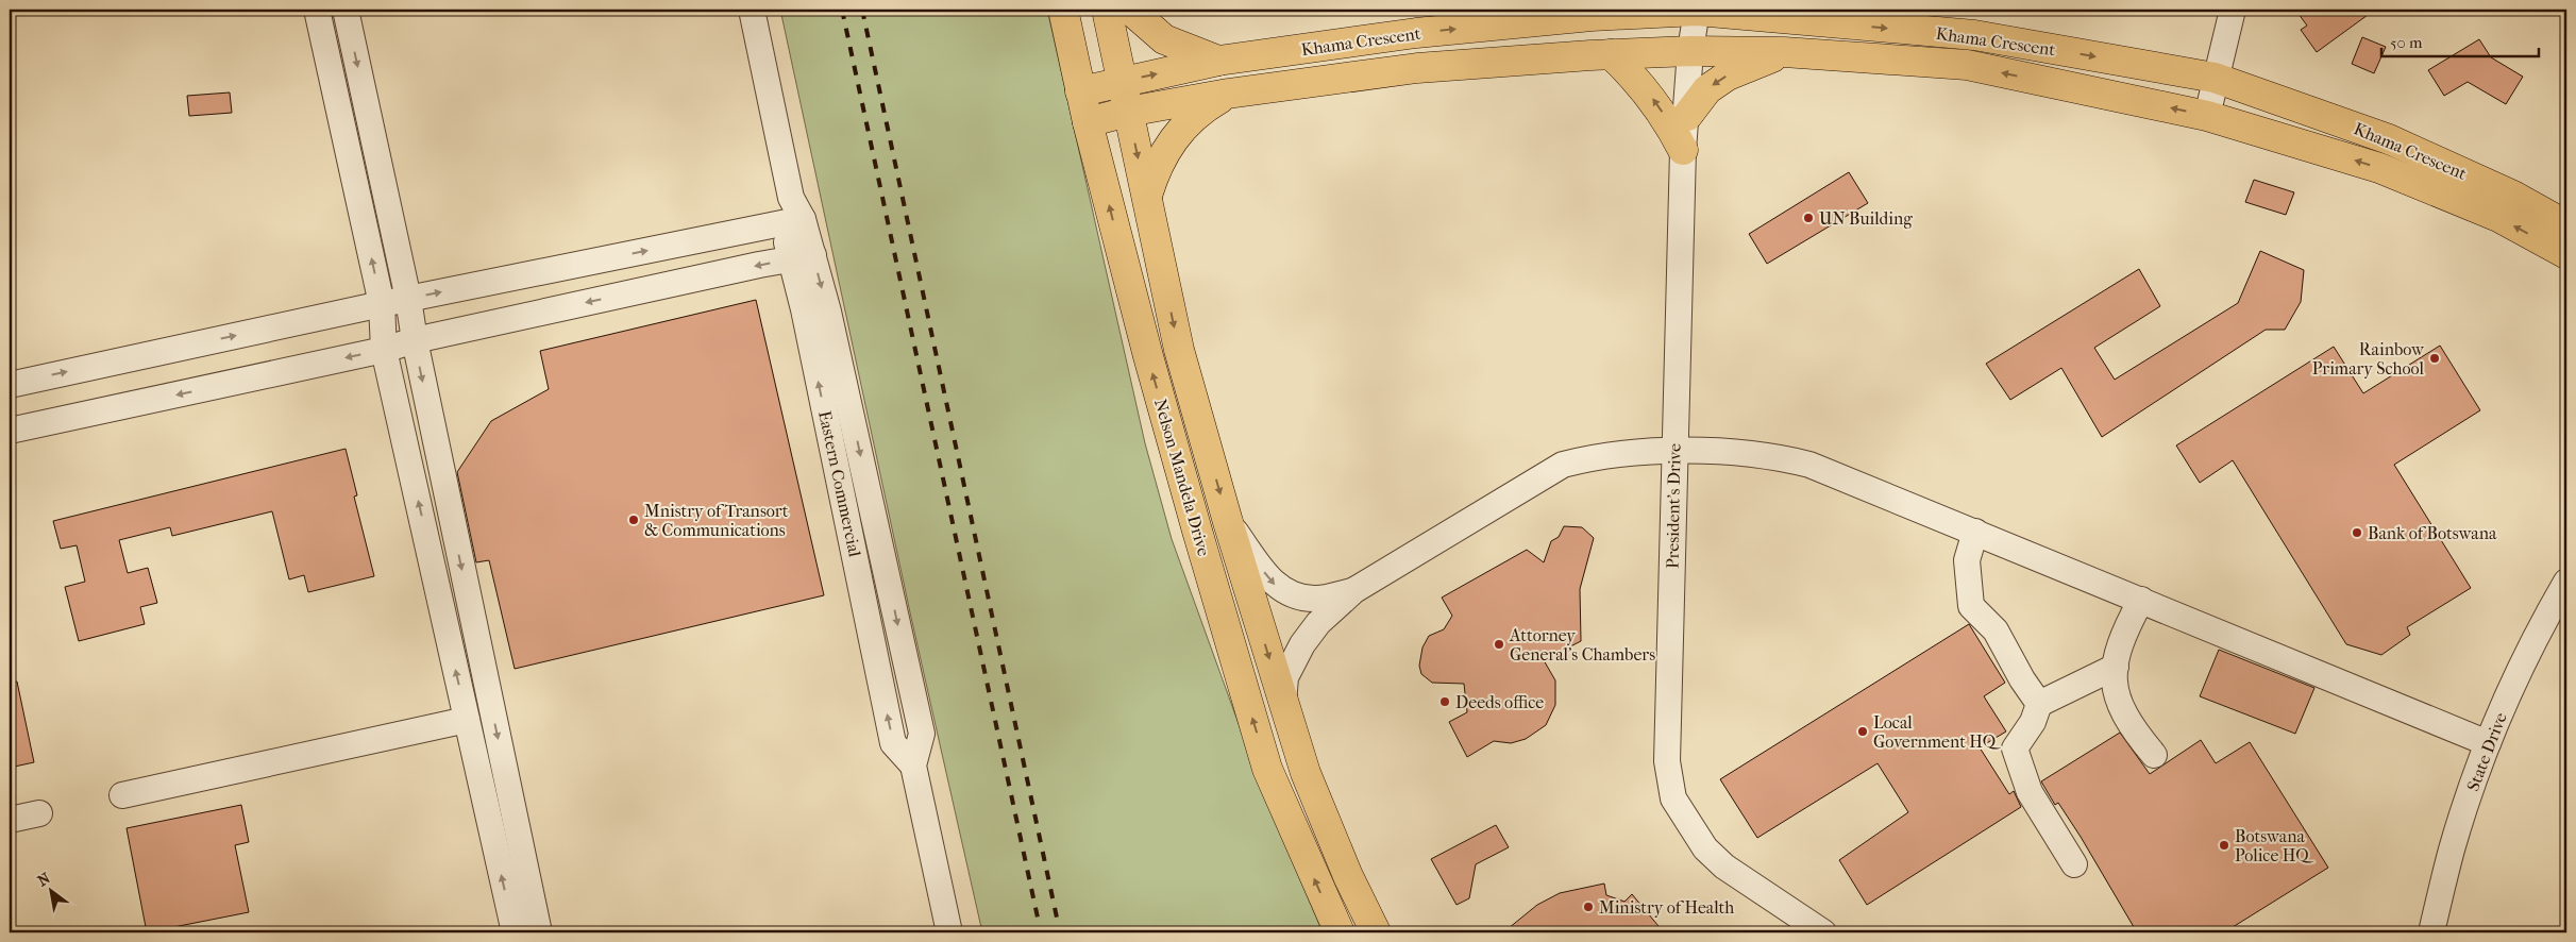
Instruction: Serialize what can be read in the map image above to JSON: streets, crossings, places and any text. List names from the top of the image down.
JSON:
{
  "streets": {
    "main road": ["Khama Crescent", "Nelson Mandela Drive"],
    "street": ["Eastern Commercial", "President's Drive", "State Drive"]
  },
  "crossings": [
    ["Khama Crescent", "Nelson Mandela Drive"],
    ["Khama Crescent", "President's Drive"]
  ],
  "places": [
    "UN Building",
    "Rainbow Primary School",
    "Mnistry of Transort & Communications",
    "Bank of Botswana",
    "Attorney General's Chambers",
    "Deeds office",
    "Local Government HQ",
    "Botswana Police HQ",
    "Ministry of Health"
  ],
  "scale_bar": "50 m",
  "north": "top left"
}
